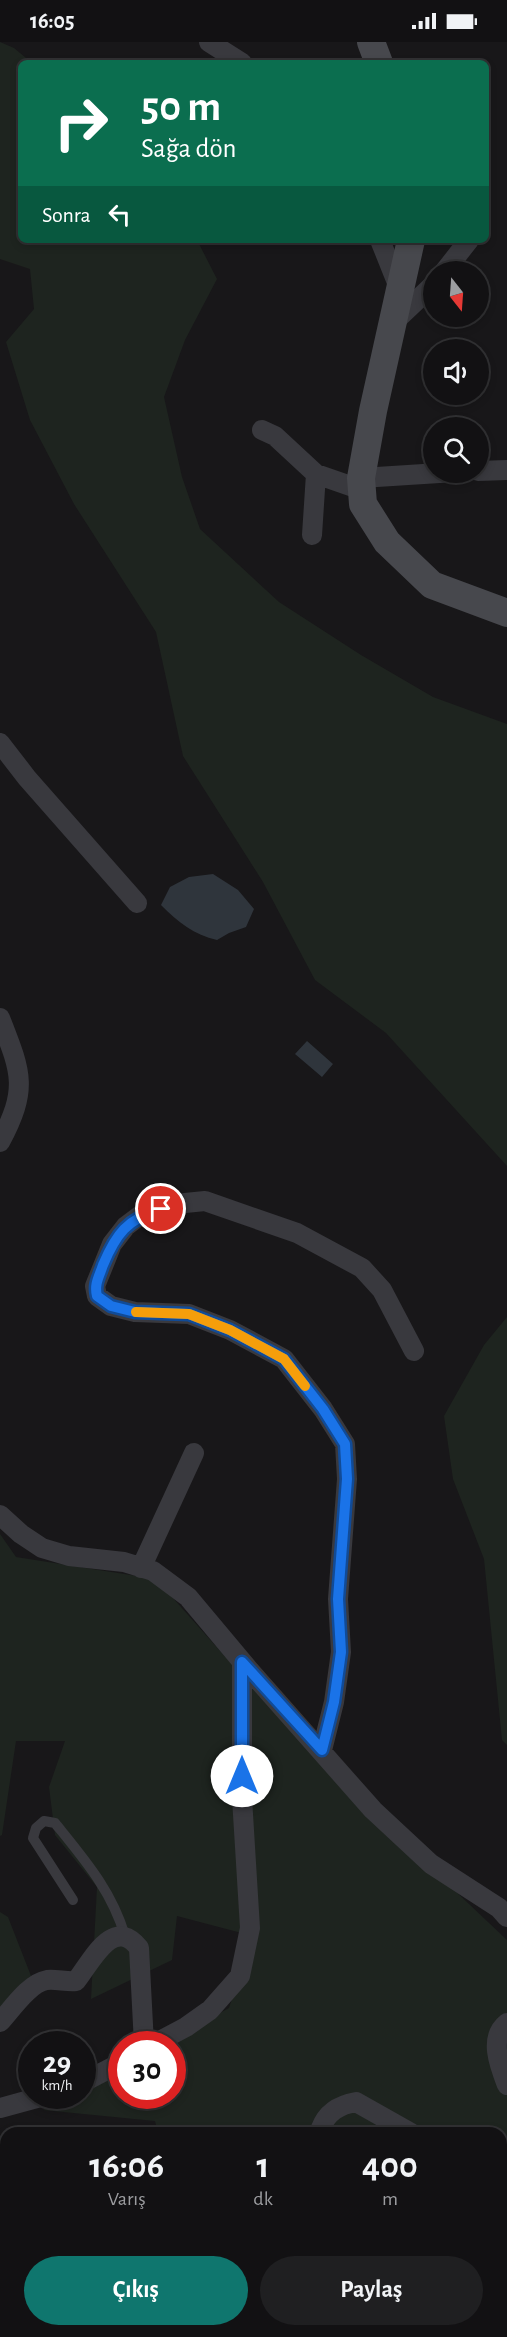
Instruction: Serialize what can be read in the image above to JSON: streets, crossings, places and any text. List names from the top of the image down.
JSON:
{
  "north": "bottom",
  "page": {
    "status": "16:05",
    "turn": ["50 m", "Sağa dön"],
    "then": "Sonra",
    "speed": "29 km/h",
    "limit": "30",
    "eta": [
      "16:06",
      "Varış",
      "1",
      "dk",
      "400",
      "m"
    ],
    "buttons": ["Çıkış", "Paylaş"]
  }
}
